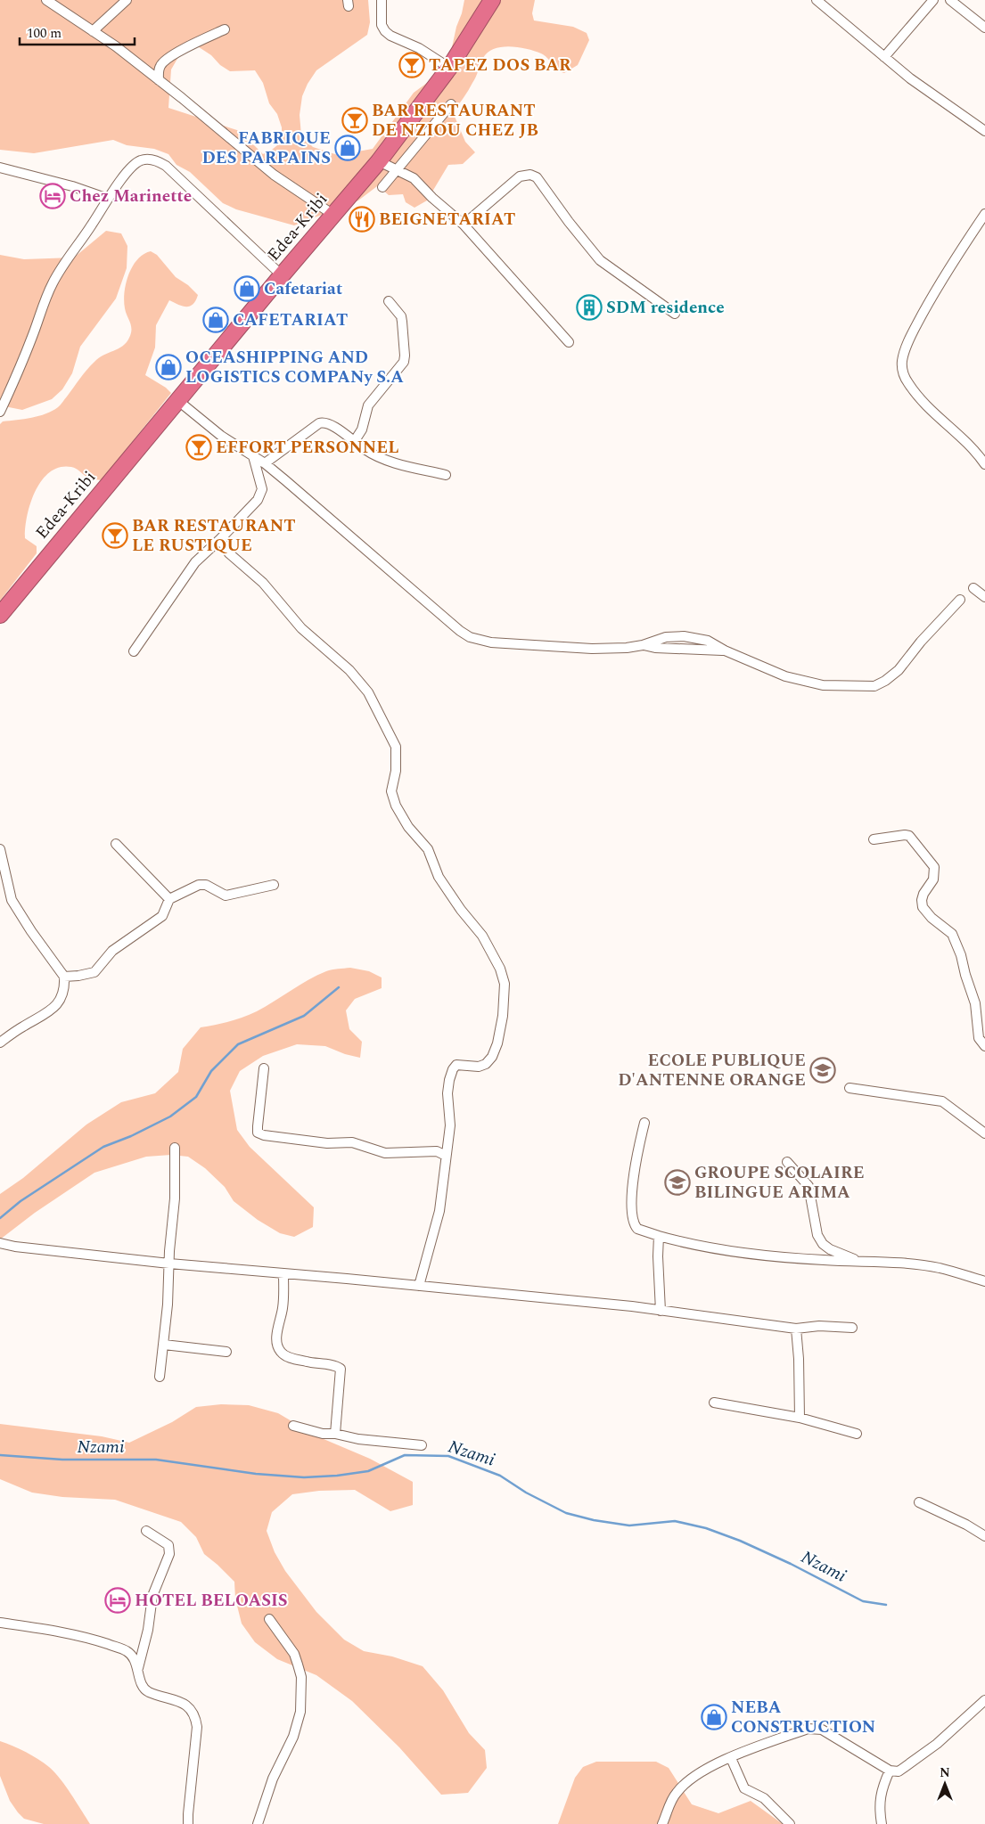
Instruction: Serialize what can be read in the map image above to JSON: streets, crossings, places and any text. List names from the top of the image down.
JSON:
{
  "streets": {
    "highway": ["Edea-Kribi"]
  },
  "water": ["Nzami"],
  "places": {
    "bar": [
      "TAPEZ DOS BAR",
      "BAR RESTAURANT DE NZIOU CHEZ JB",
      "EFFORT PERSONNEL",
      "BAR RESTAURANT LE RUSTIQUE"
    ],
    "shop": [
      "FABRIQUE DES PARPAINS",
      "Cafetariat",
      "CAFETARIAT",
      "OCEASHIPPING AND LOGISTICS COMPANy S.A",
      "NEBA CONSTRUCTION"
    ],
    "hotel": ["Chez Marinette", "HOTEL BELOASIS"],
    "restaurant": ["BEIGNETARIAT"],
    "building": ["SDM residence"],
    "school or university": ["ECOLE PUBLIQUE D'ANTENNE ORANGE", "GROUPE SCOLAIRE BILINGUE ARIMA"]
  },
  "scale_bar": "100 m",
  "north": "top"
}
